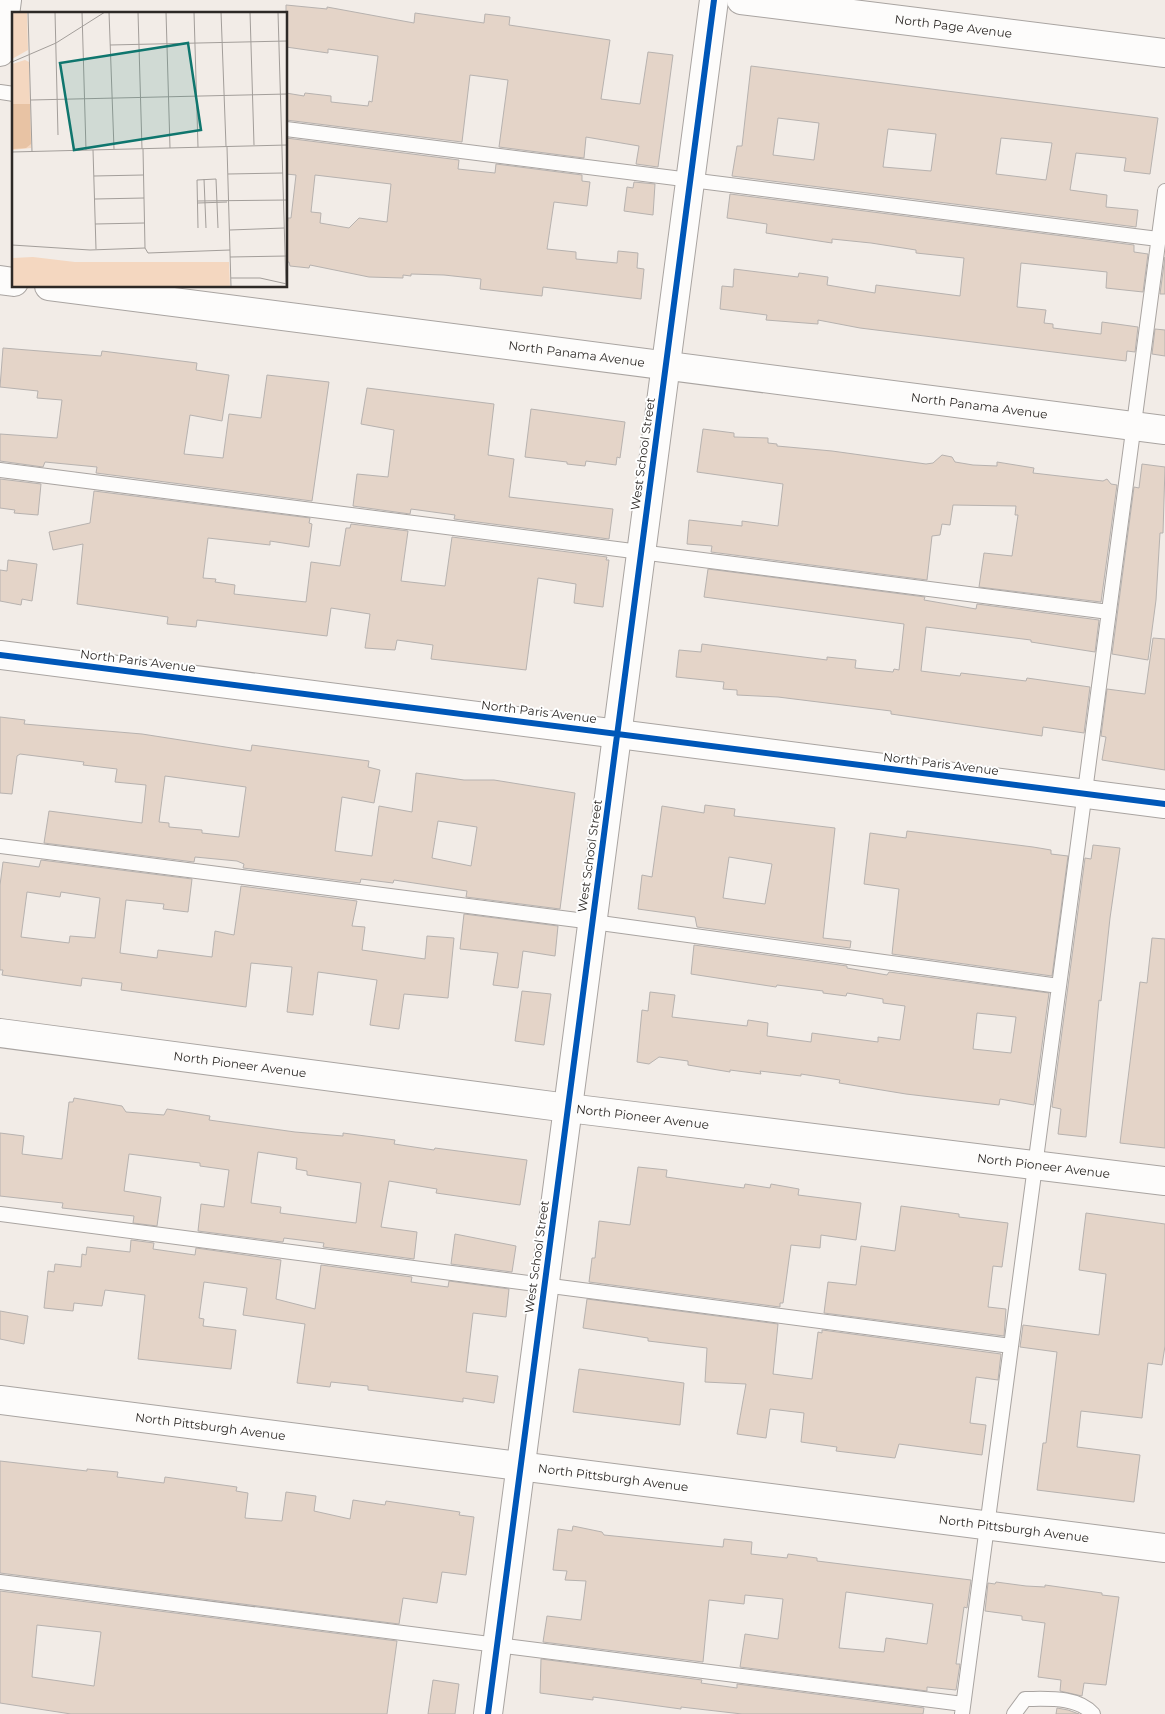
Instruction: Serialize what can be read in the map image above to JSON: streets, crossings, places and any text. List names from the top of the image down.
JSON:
{
  "streets": {
    "street": [
      "North Page Avenue",
      "North Panama Avenue",
      "West School Street",
      "North Paris Avenue",
      "North Pioneer Avenue",
      "North Pittsburgh Avenue"
    ]
  },
  "crossings": [
    ["North Panama Avenue", "West School Street"],
    ["West School Street", "North Paris Avenue"],
    ["West School Street", "North Pioneer Avenue"],
    ["West School Street", "North Pittsburgh Avenue"]
  ]
}
